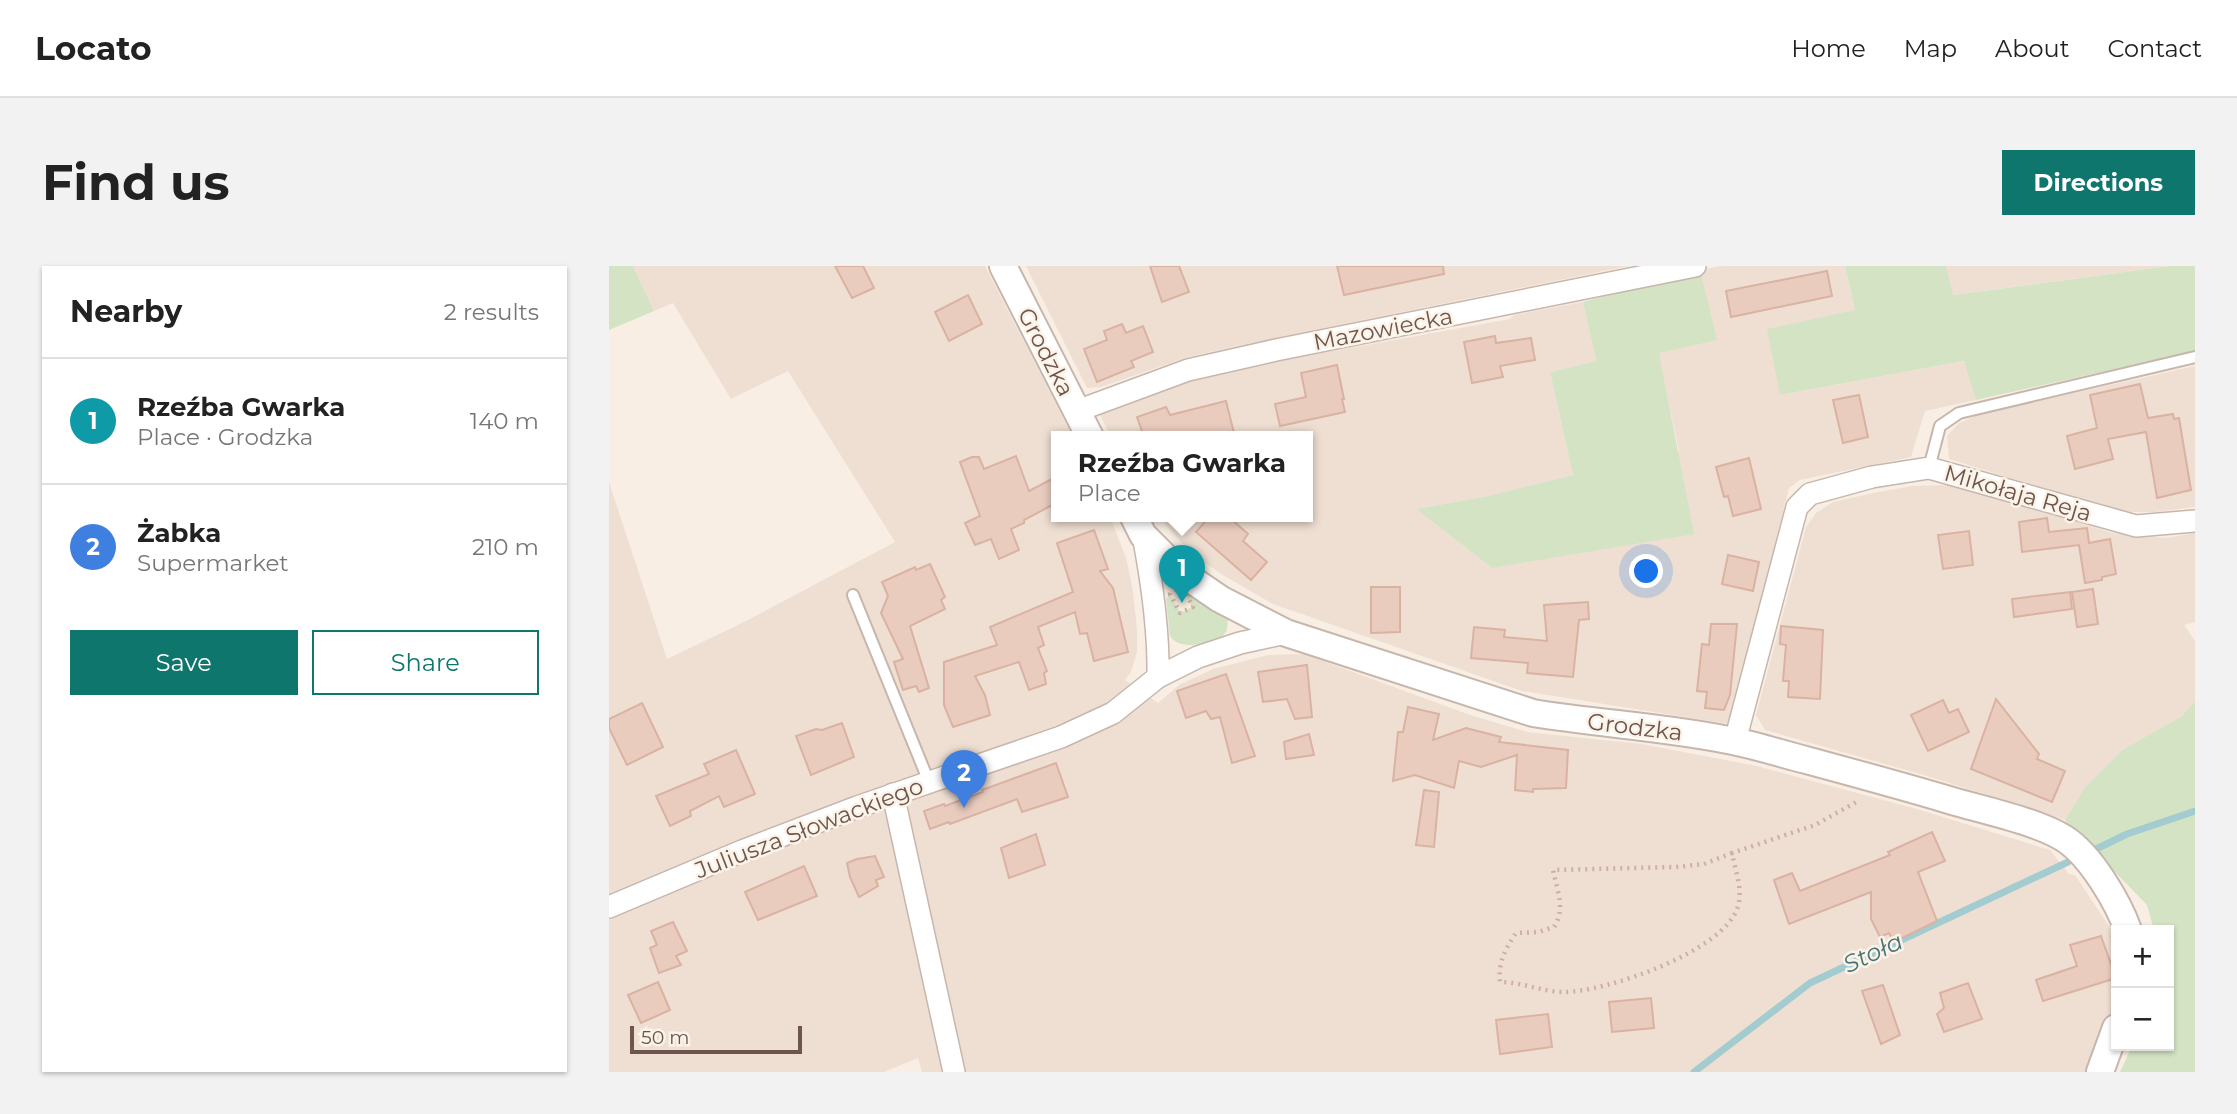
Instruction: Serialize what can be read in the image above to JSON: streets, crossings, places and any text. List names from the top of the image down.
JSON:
{
  "streets": {
    "street": [
      "Mazowiecka",
      "Grodzka",
      "Mikołaja Reja",
      "Juliusza Słowackiego"
    ]
  },
  "crossings": [
    ["Mazowiecka", "Grodzka"],
    ["Grodzka", "Mikołaja Reja"],
    ["Grodzka", "Juliusza Słowackiego"]
  ],
  "water": ["Stoła"],
  "scale_bar": "50 m",
  "page": {
    "header": "Locato",
    "nav": [
      "Home",
      "Map",
      "About",
      "Contact"
    ],
    "buttons": [
      "Directions",
      ["Save", "Share"]
    ],
    "title": "Find us",
    "heading": ["Nearby", "2 results"],
    "list": [
      {
        "mark": "1",
        "name": "Rzeźba Gwarka",
        "note": "Place · Grodzka",
        "value": "140 m"
      },
      {
        "mark": "2",
        "name": "Żabka",
        "note": "Supermarket",
        "value": "210 m"
      }
    ],
    "popup": ["Rzeźba Gwarka", "Place"],
    "pins": ["1", "2"],
    "map_buttons": ["+", "−"],
    "scale": "50 m"
  }
}
